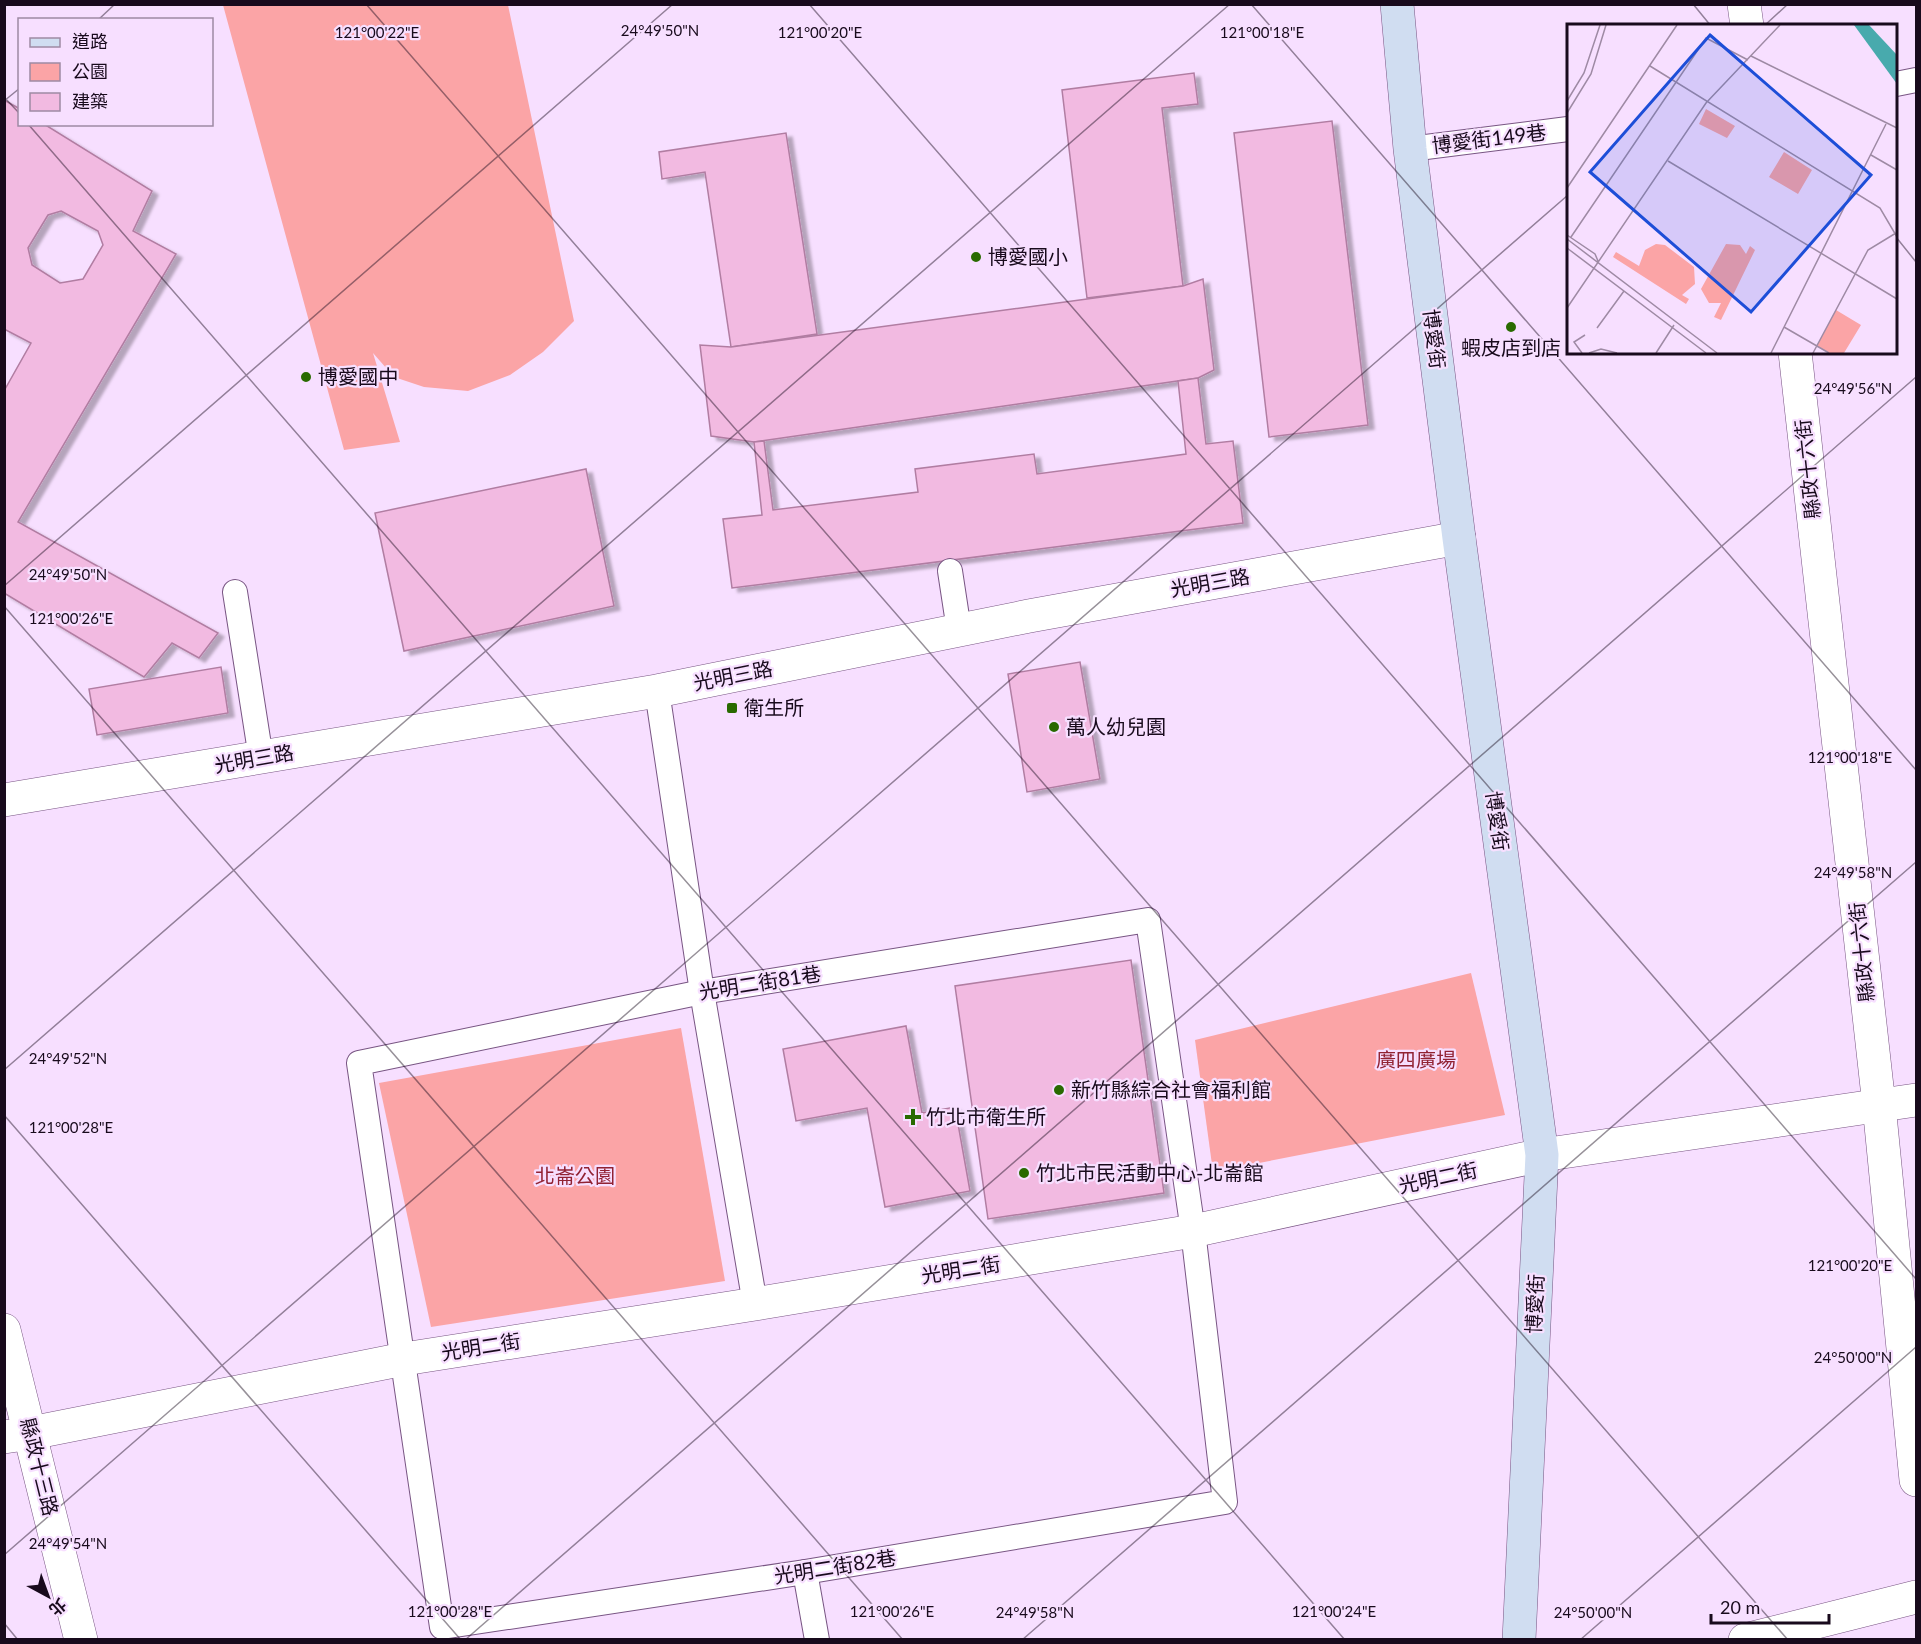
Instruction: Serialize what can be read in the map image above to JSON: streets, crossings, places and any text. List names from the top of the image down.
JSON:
{
  "streets": {
    "street": [
      "博愛街",
      "縣政十六街",
      "光明三路",
      "光明二街",
      "縣政十三路"
    ],
    "lane": ["博愛街149巷", "光明二街81巷", "光明二街82巷"]
  },
  "crossings": [
    ["博愛街149巷", "博愛街"],
    ["博愛街", "光明三路"],
    ["博愛街", "光明二街"],
    ["縣政十六街", "光明二街"],
    ["光明二街81巷", "光明二街"],
    ["光明二街81巷", "光明二街82巷"],
    ["光明二街", "縣政十三路"],
    ["光明二街", "光明二街82巷"]
  ],
  "parks": ["廣四廣場", "北崙公園"],
  "places": {
    "other": [
      "博愛國小",
      "蝦皮店到店",
      "博愛國中",
      "萬人幼兒園",
      "新竹縣綜合社會福利館",
      "竹北市民活動中心-北崙館"
    ],
    "transit": ["衛生所"],
    "health": ["竹北市衛生所"]
  },
  "legend": ["道路", "公園", "建築"],
  "scale_bar": "20 m",
  "north": "bottom right",
  "coordinates": [
    "24°49'50\"N",
    "121°00'22\"E",
    "121°00'20\"E",
    "121°00'18\"E",
    "24°49'56\"N",
    "121°00'26\"E",
    "24°49'58\"N",
    "24°49'52\"N",
    "121°00'28\"E",
    "24°50'00\"N",
    "24°49'54\"N",
    "121°00'24\"E"
  ]
}
